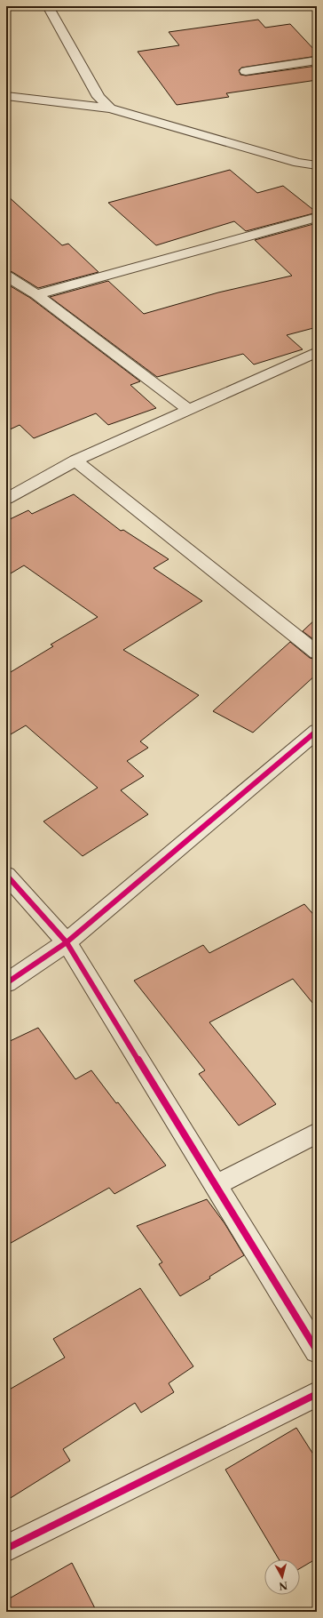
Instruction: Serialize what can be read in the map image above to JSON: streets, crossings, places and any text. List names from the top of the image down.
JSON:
{
  "north": "bottom"
}
